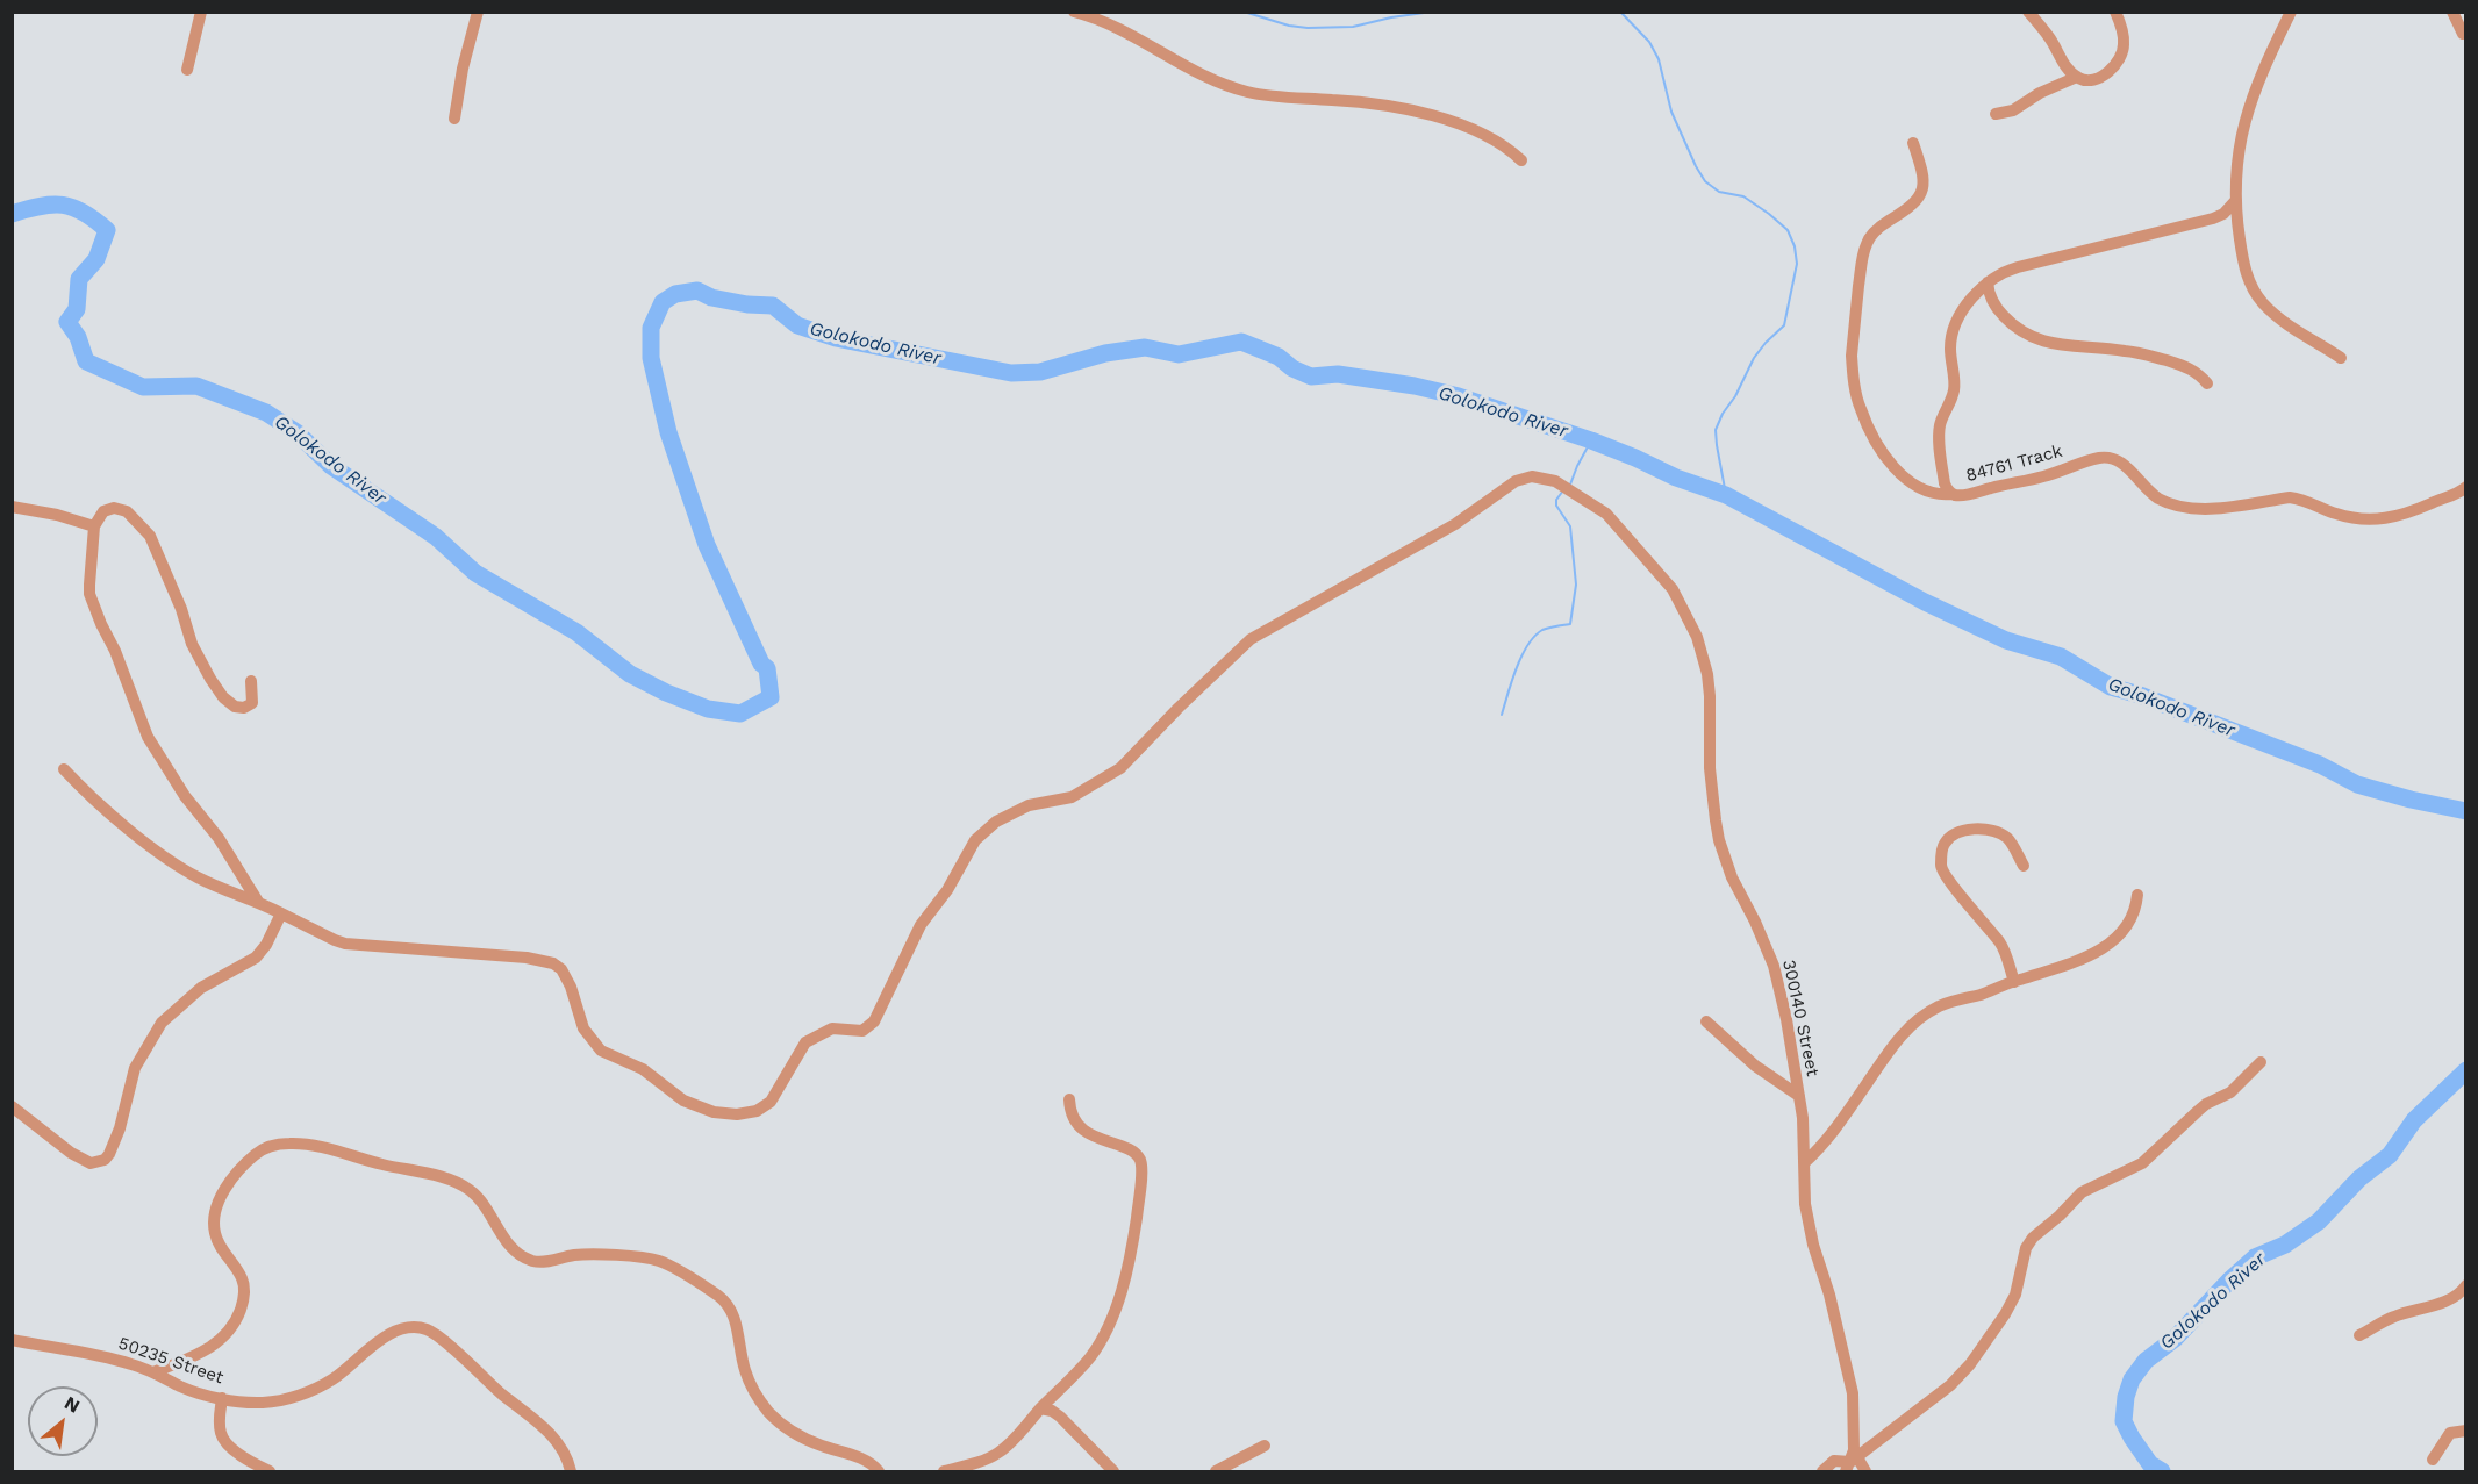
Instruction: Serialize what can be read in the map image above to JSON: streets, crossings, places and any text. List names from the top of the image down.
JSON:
{
  "streets": {
    "street": ["84761 Track", "300140 Street", "50235 Street"]
  },
  "water": ["Golokodo River"],
  "north": "top right"
}
